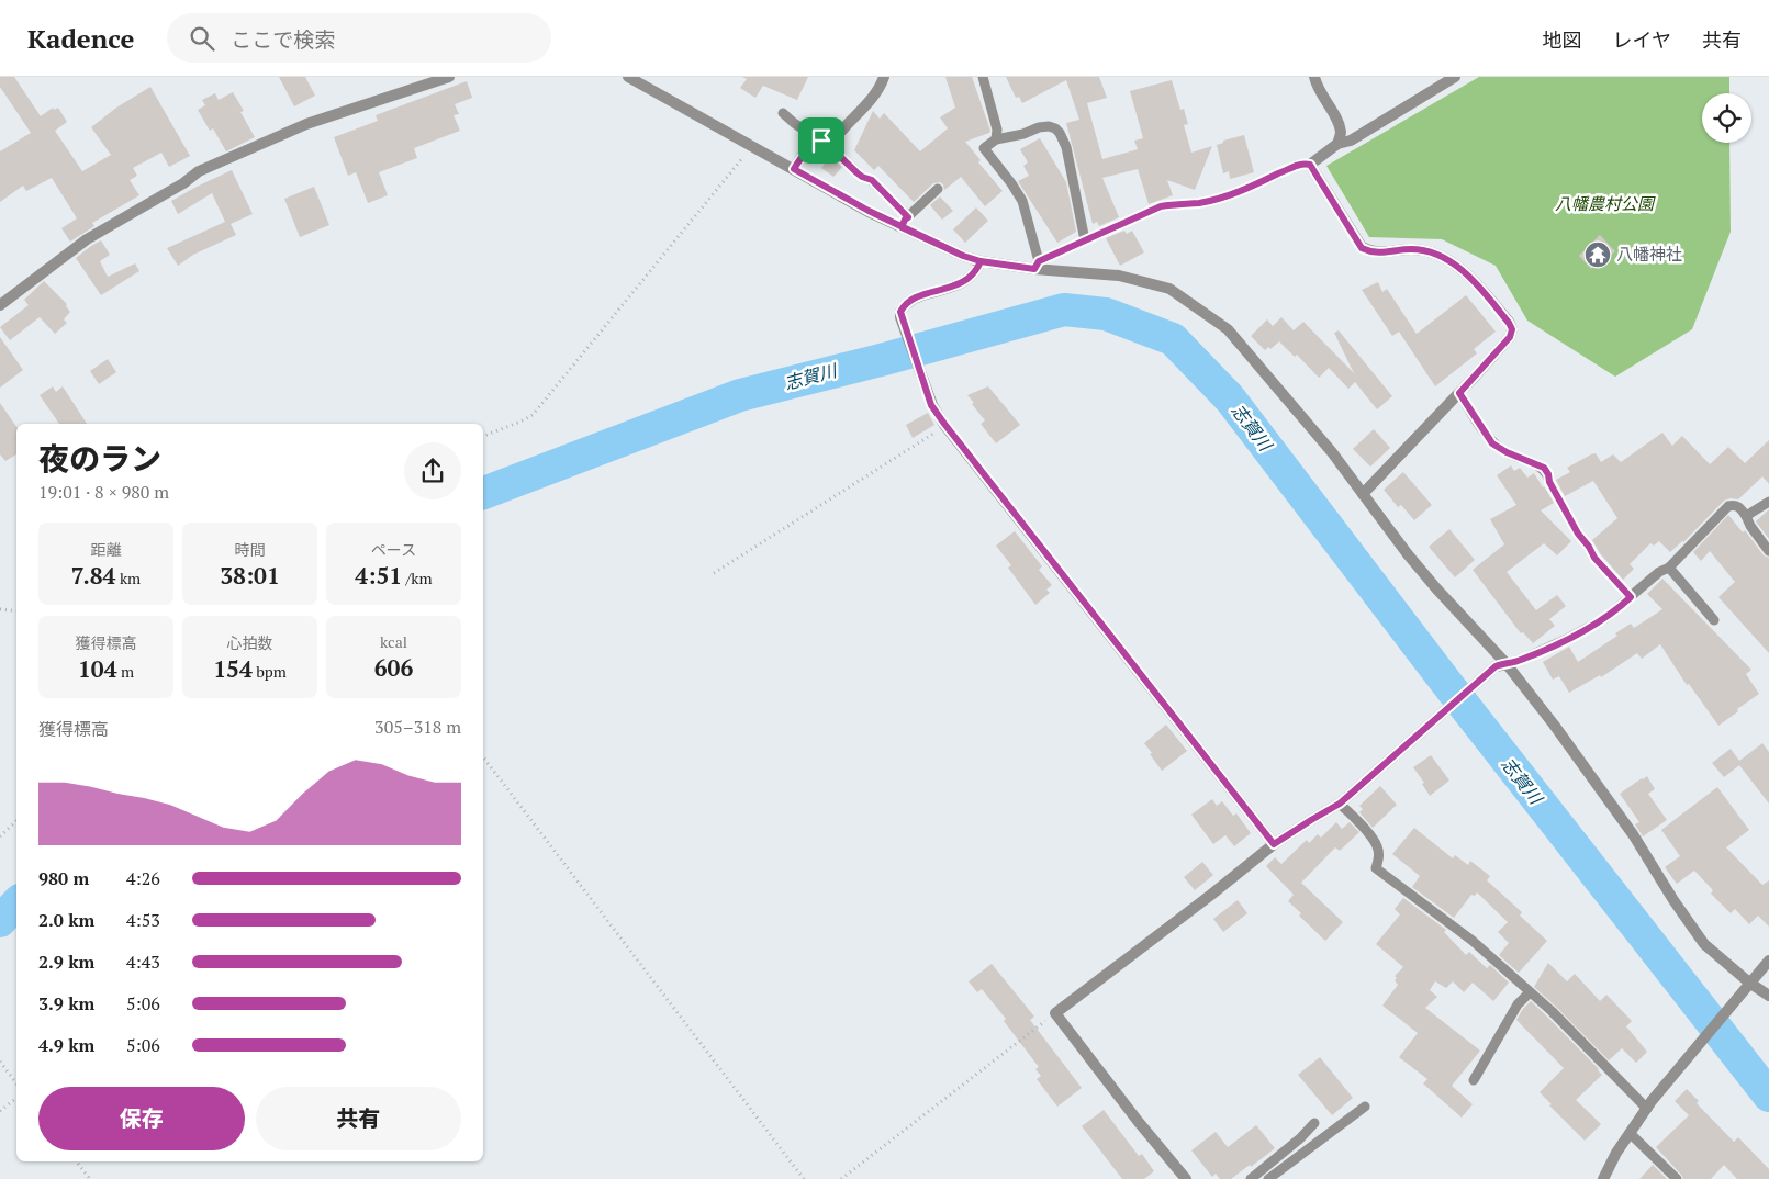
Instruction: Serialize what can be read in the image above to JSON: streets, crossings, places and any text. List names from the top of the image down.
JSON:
{
  "water": ["志賀川"],
  "parks": ["八幡農村公園"],
  "places": {
    "temple": ["八幡神社"]
  },
  "page": {
    "header": "Kadence",
    "search": "ここで検索",
    "nav": ["地図", "レイヤ", "共有"],
    "heading": ["夜のラン", "19:01 · 8 × 980 m"],
    "stats": [
      ["距離", "7.84 km"],
      ["時間", "38:01"],
      ["ペース", "4:51 /km"],
      ["獲得標高", "104 m"],
      ["心拍数", "154 bpm"],
      ["kcal", "606"]
    ],
    "chart": ["獲得標高", "305–318 m"],
    "list": [
      {
        "name": "980 m",
        "note": "4:26"
      },
      {
        "name": "2.0 km",
        "note": "4:53"
      },
      {
        "name": "2.9 km",
        "note": "4:43"
      },
      {
        "name": "3.9 km",
        "note": "5:06"
      },
      {
        "name": "4.9 km",
        "note": "5:06"
      }
    ],
    "buttons": ["保存", "共有"]
  }
}
